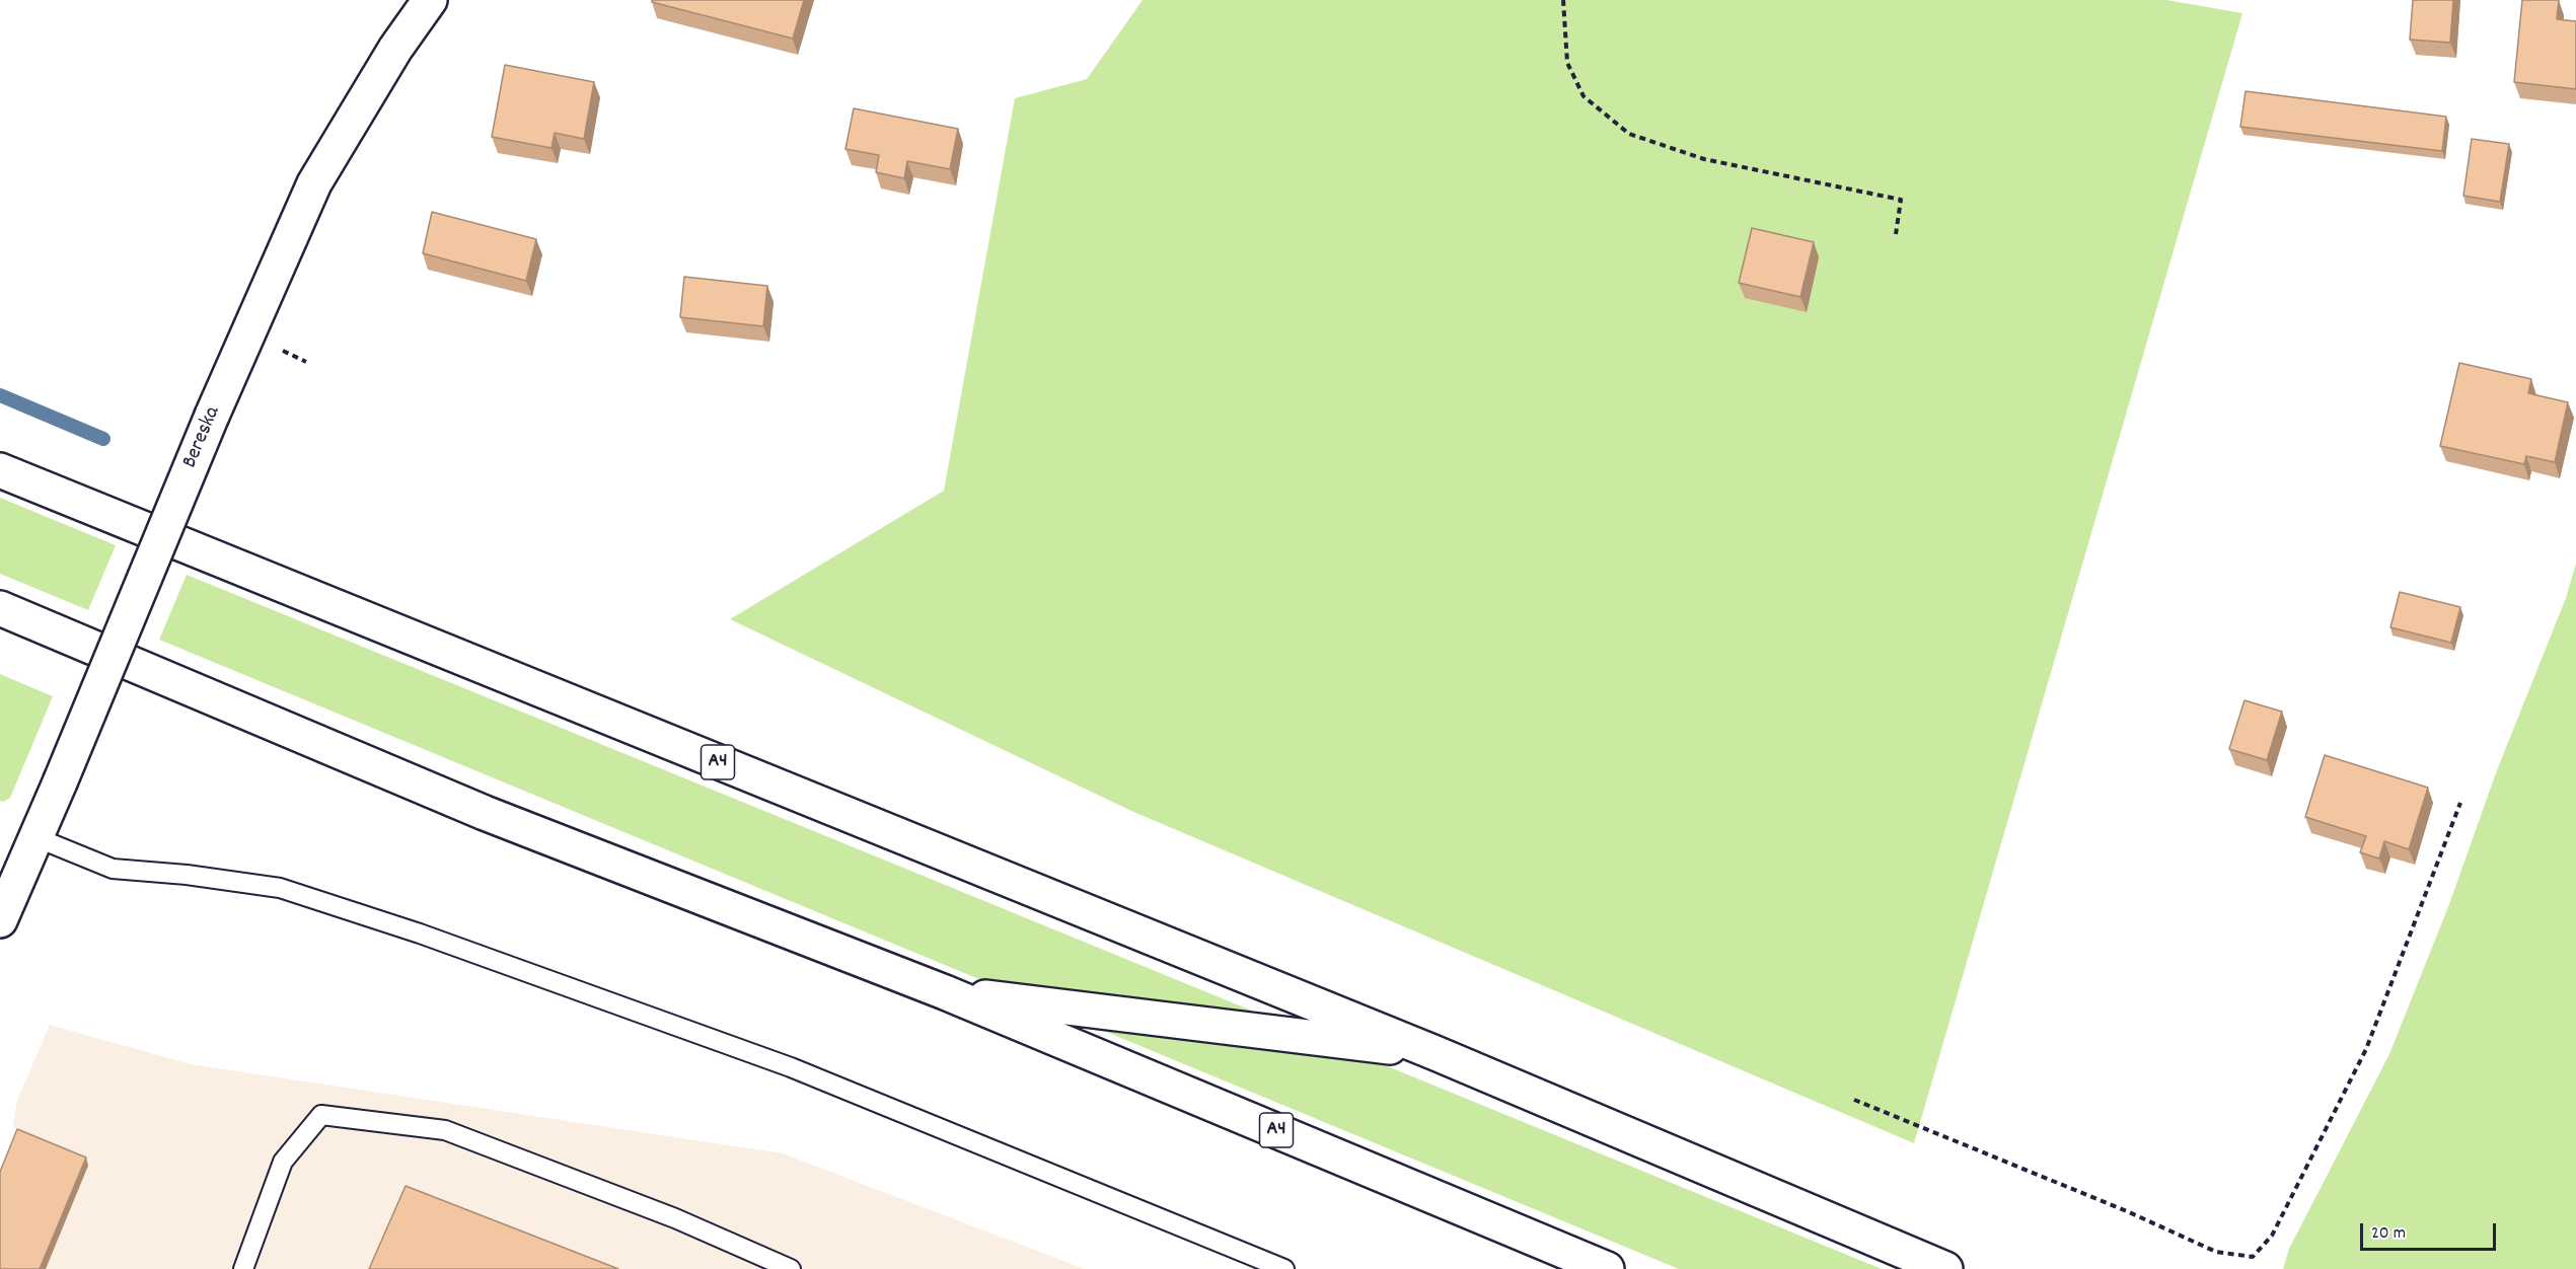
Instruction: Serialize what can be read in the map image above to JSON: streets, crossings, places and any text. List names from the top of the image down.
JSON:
{
  "streets": {
    "main road": ["Bereska", "A4"]
  },
  "scale_bar": "20 m"
}
